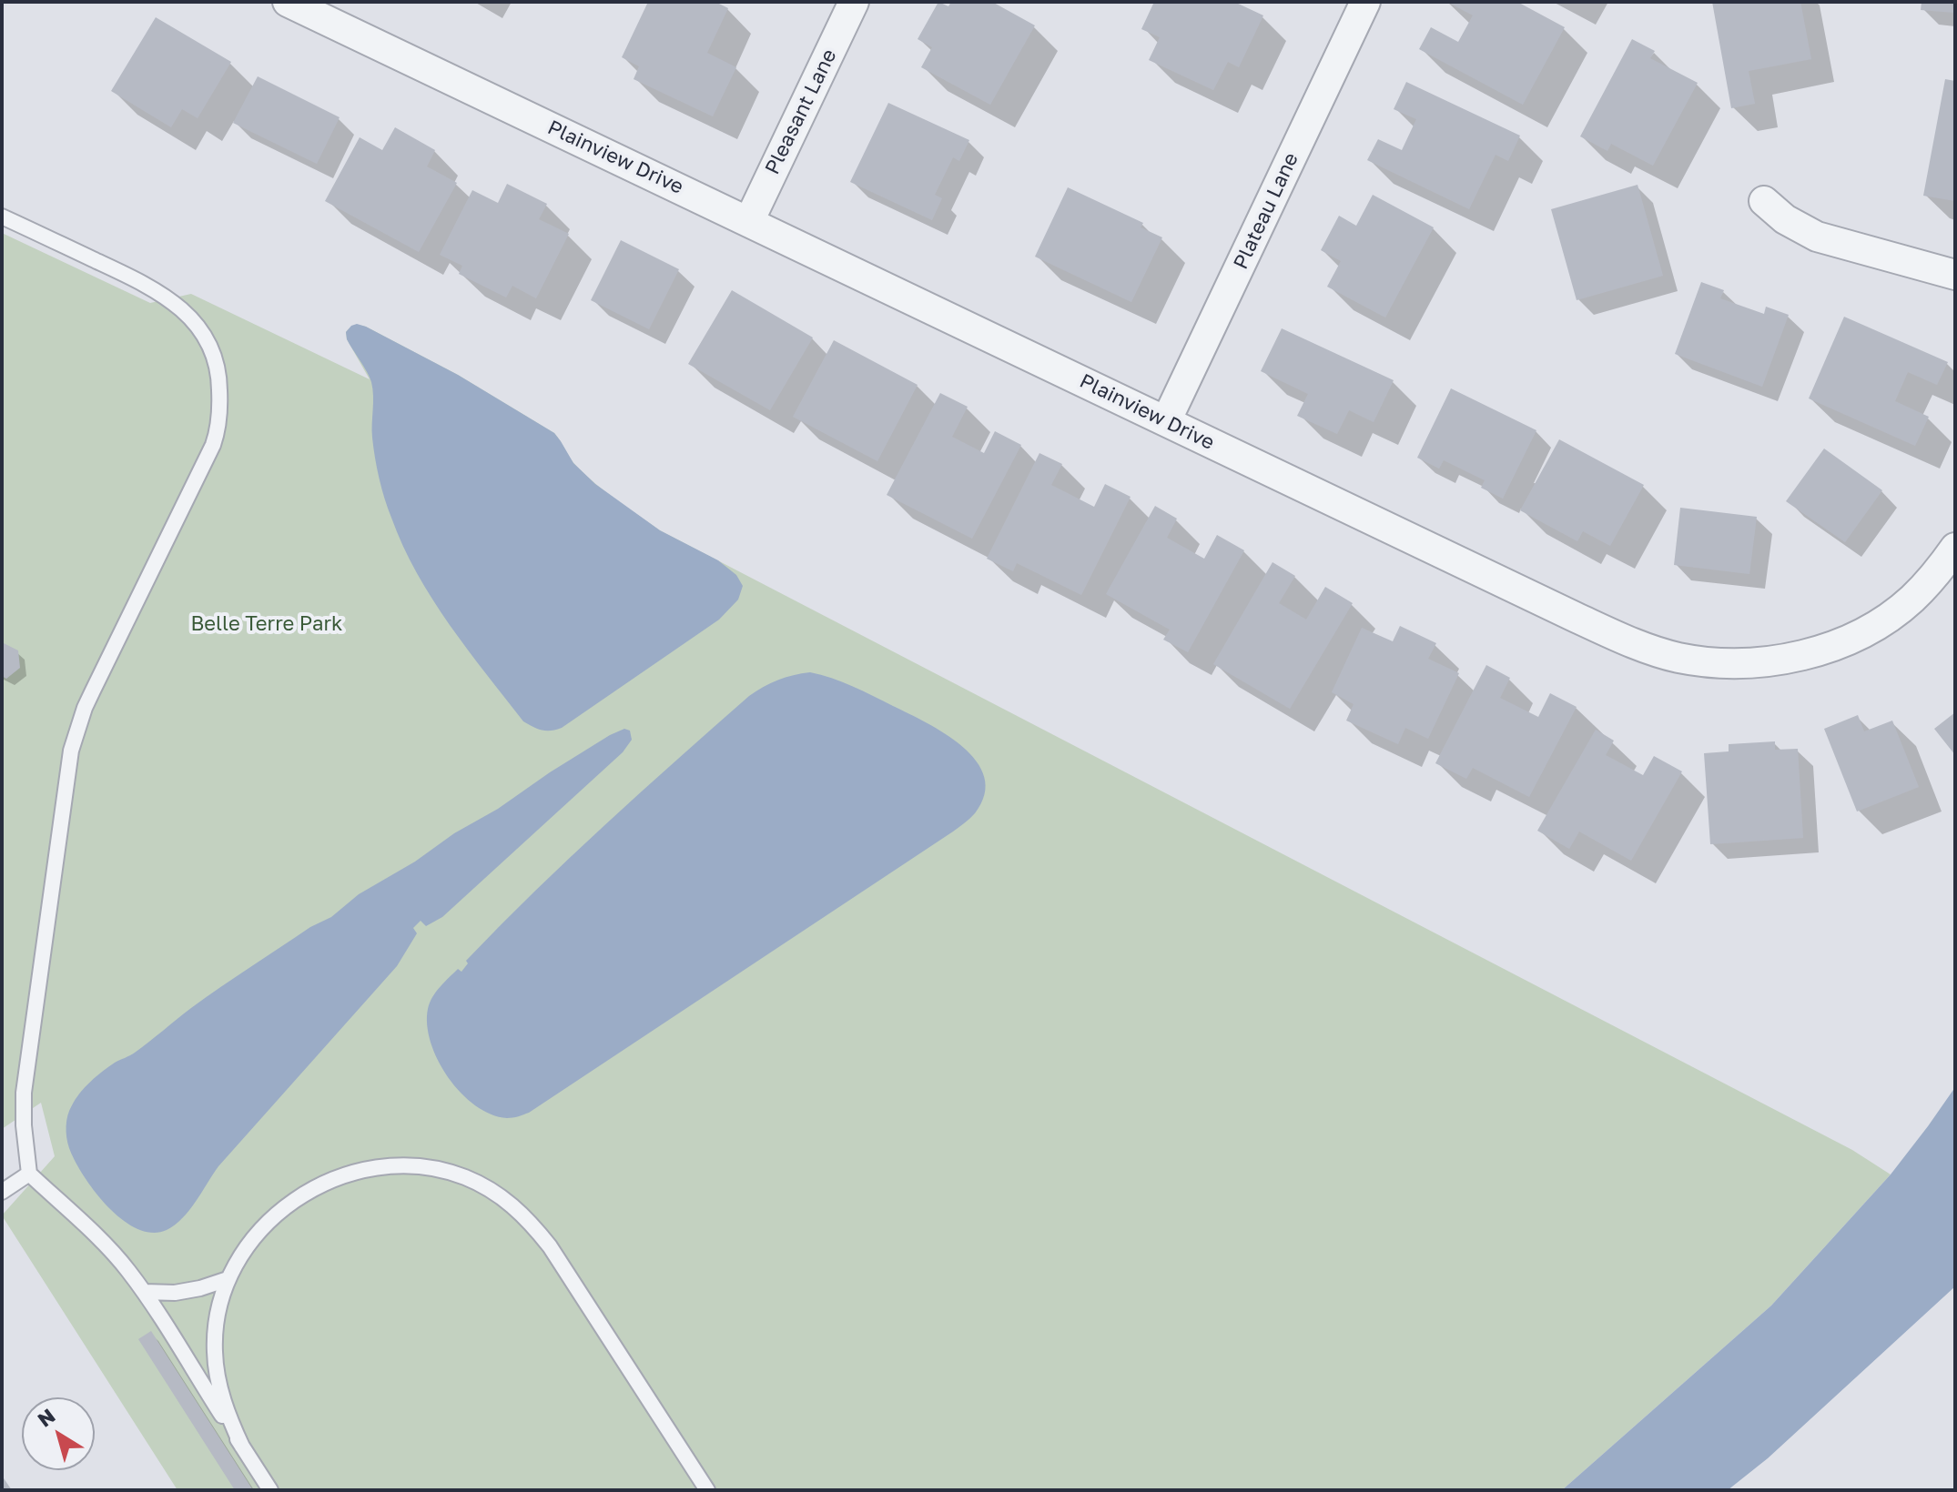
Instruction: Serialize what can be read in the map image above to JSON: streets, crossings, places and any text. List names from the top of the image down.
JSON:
{
  "streets": {
    "street": ["Pleasant Lane", "Plainview Drive", "Plateau Lane"]
  },
  "crossings": [
    ["Pleasant Lane", "Plainview Drive"],
    ["Plainview Drive", "Plateau Lane"]
  ],
  "parks": ["Belle Terre Park"],
  "north": "top left"
}
